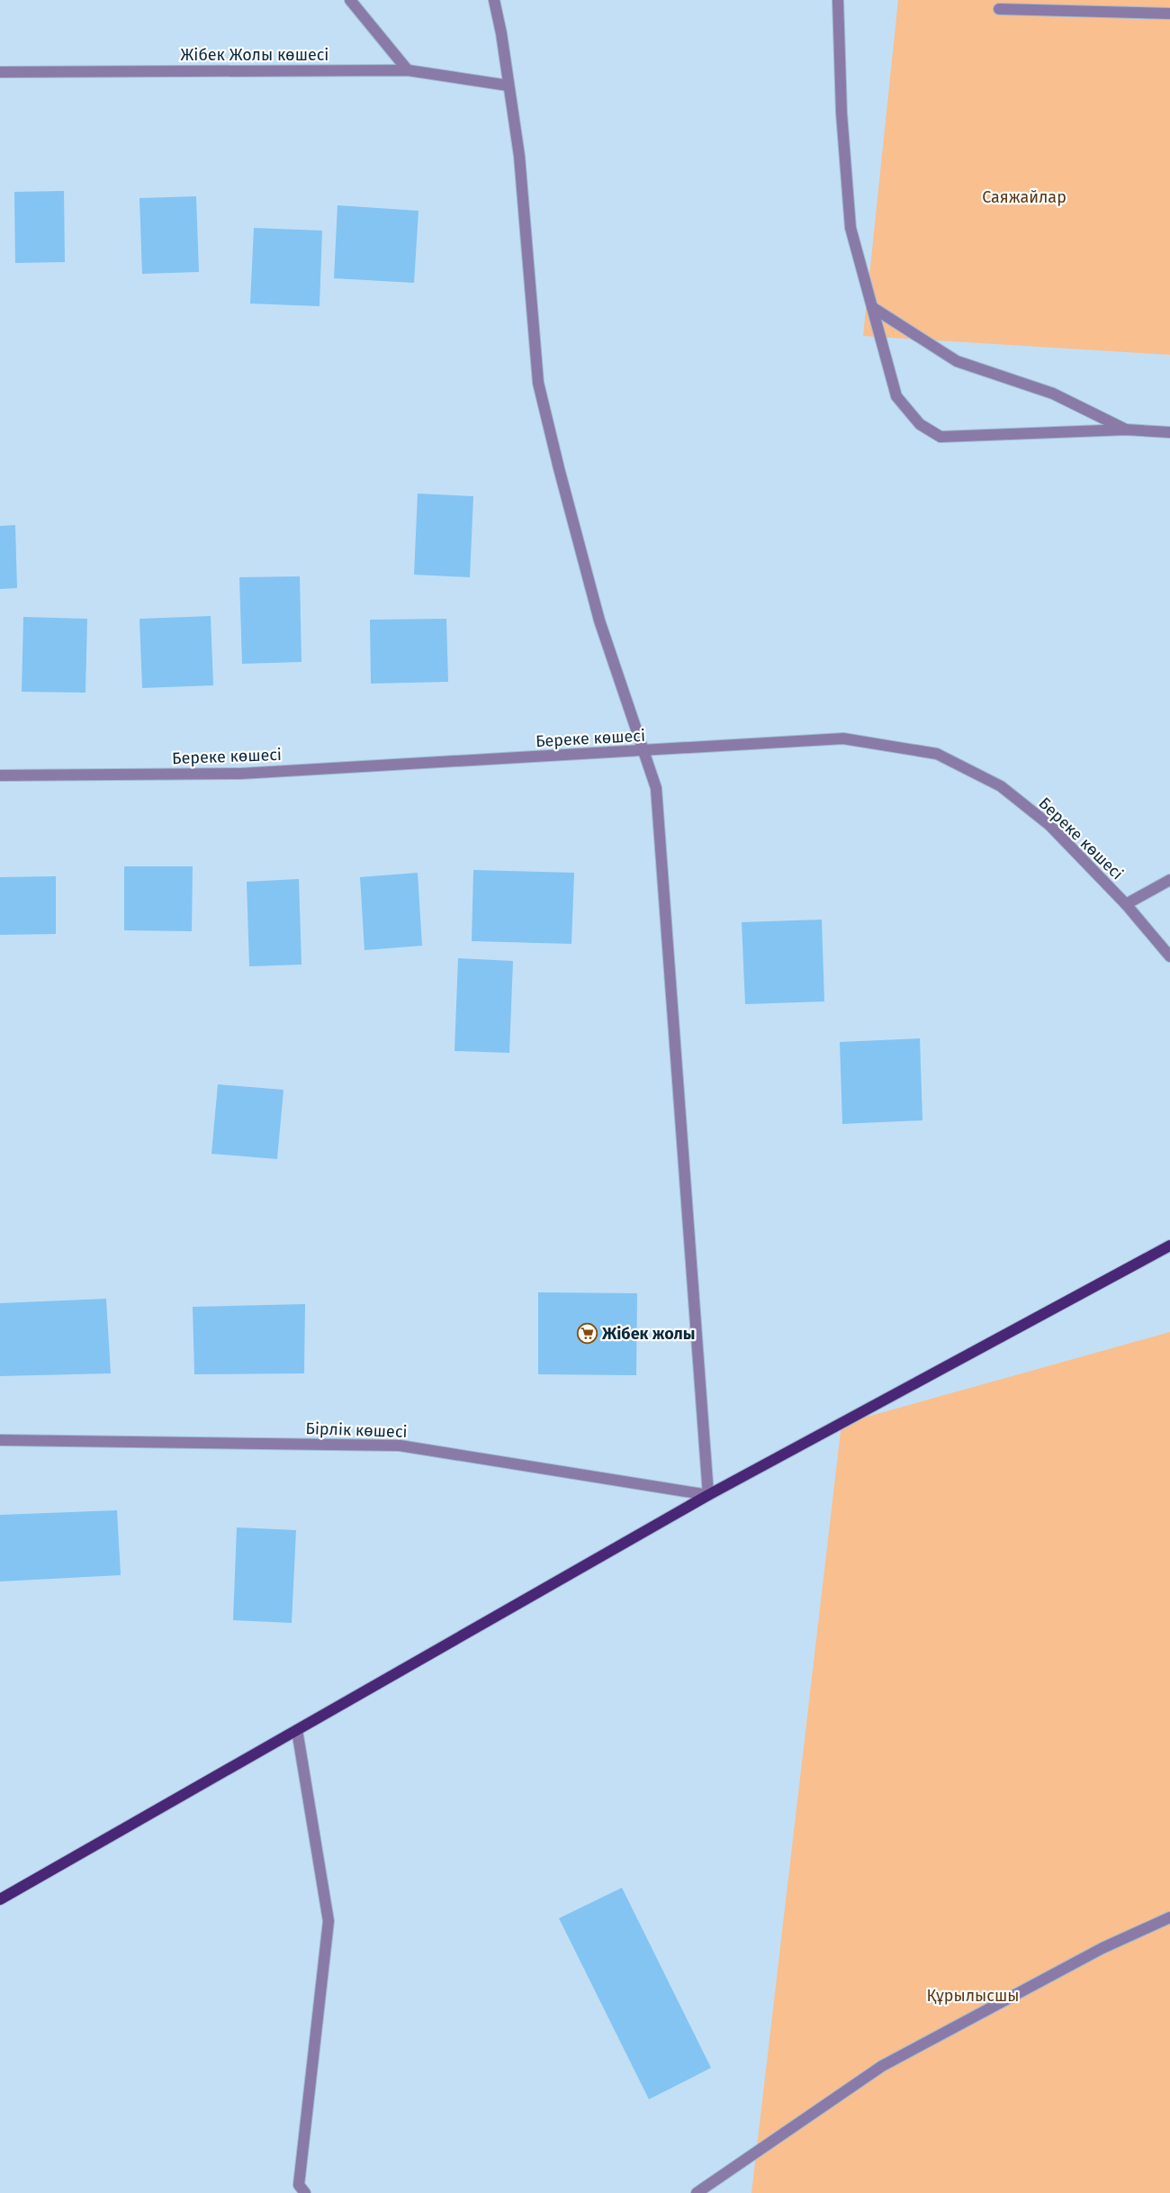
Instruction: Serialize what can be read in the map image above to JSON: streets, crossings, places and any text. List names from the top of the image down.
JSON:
{
  "streets": {
    "street": ["Жібек Жолы көшесі", "Береке көшесі", "Бірлік көшесі"]
  },
  "parks": ["Саяжайлар", "Құрылысшы"],
  "places": {
    "supermarket": ["Жібек жолы"]
  }
}
